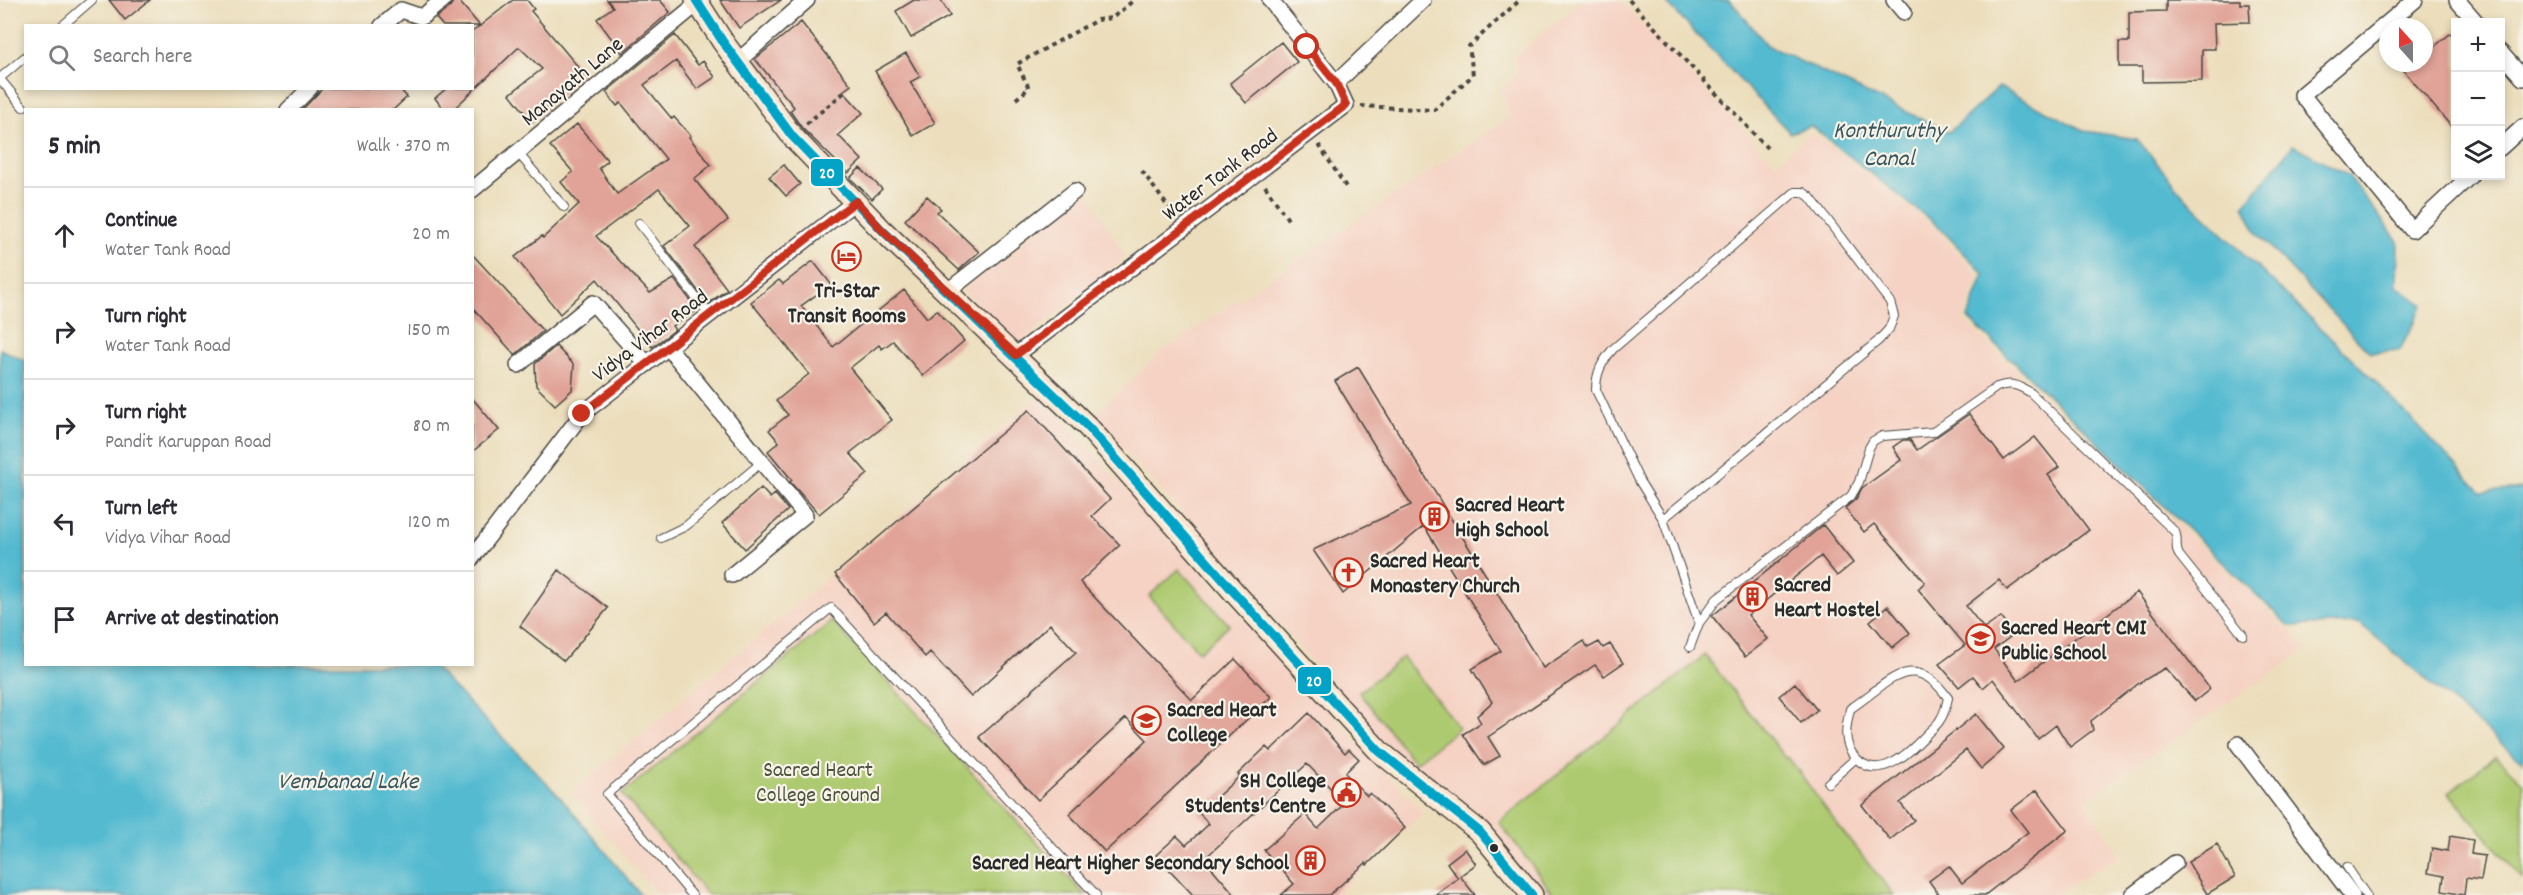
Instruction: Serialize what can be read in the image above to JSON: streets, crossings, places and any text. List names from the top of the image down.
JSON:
{
  "streets": {
    "street": ["Manayath Lane", "Water Tank Road", "Vidya Vihar Road"]
  },
  "water": ["Konthuruthy Canal", "Vembanad Lake"],
  "parks": ["Sacred Heart College Ground"],
  "places": {
    "hotel": ["Tri-Star Transit Rooms"],
    "building": ["Sacred Heart High School", "Sacred Heart Hostel", "Sacred Heart Higher Secondary School"],
    "church": ["Sacred Heart Monastery Church"],
    "school or university": ["Sacred Heart CMI Public School", "Sacred Heart College"],
    "public building": ["SH College Students' Centre"]
  },
  "lines": ["transit line 20"],
  "north": "top",
  "page": {
    "map_buttons": ["+", "−"],
    "search": "Search here",
    "heading": ["5 min", "Walk · 370 m"],
    "list": [
      ["Continue", "Water Tank Road", "20 m"],
      ["Turn right", "Water Tank Road", "150 m"],
      ["Turn right", "Pandit Karuppan Road", "80 m"],
      ["Turn left", "Vidya Vihar Road", "120 m"],
      "Arrive at destination"
    ]
  }
}
